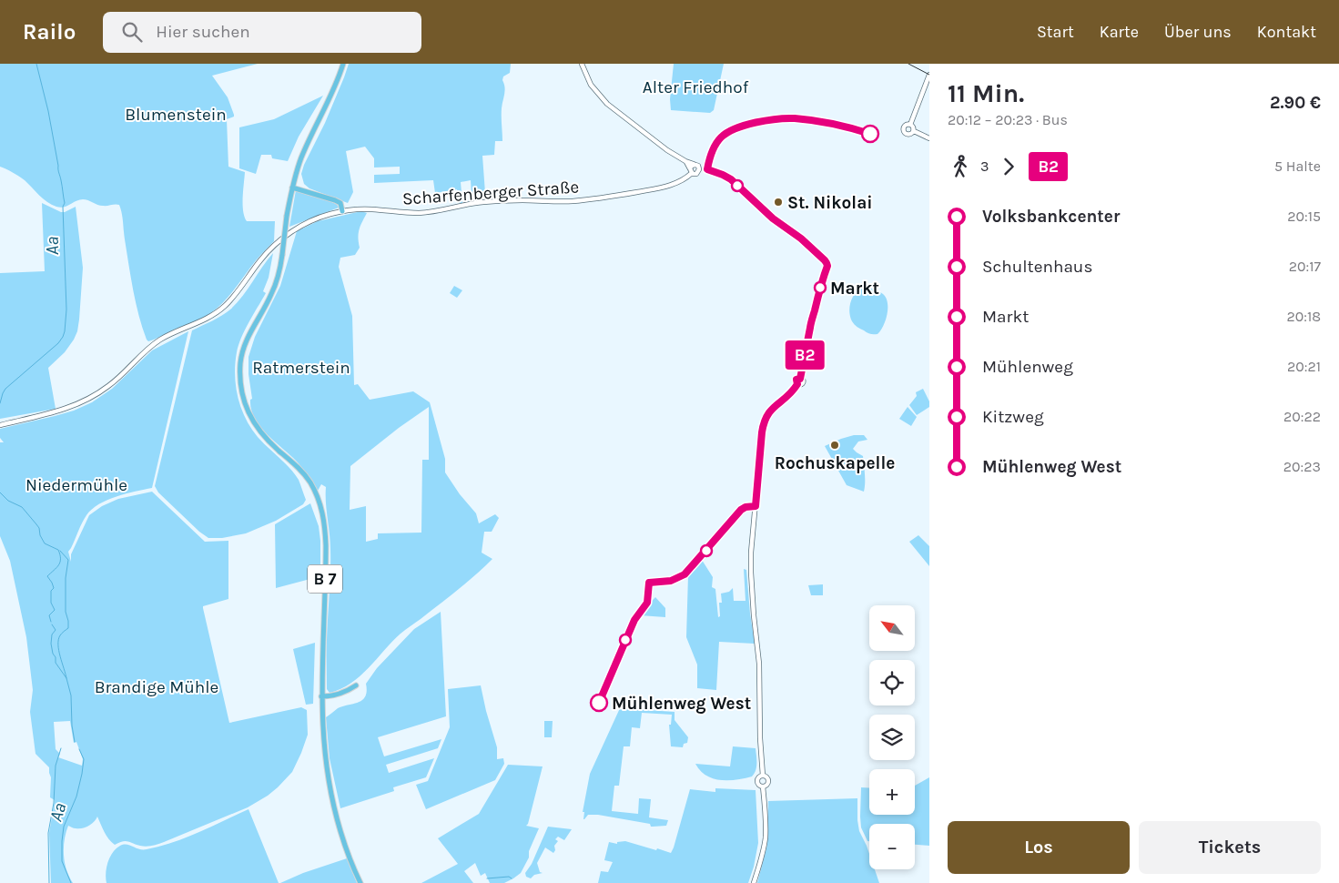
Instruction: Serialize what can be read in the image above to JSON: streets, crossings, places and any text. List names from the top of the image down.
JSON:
{
  "streets": {
    "main road": ["B 7"],
    "street": ["Scharfenberger Straße"]
  },
  "water": ["Aa"],
  "parks": [
    "Alter Friedhof",
    "Blumenstein",
    "Ratmerstein",
    "Niedermühle",
    "Brandige Mühle"
  ],
  "places": [
    "St. Nikolai",
    "Markt",
    "Rochuskapelle",
    "Mühlenweg West"
  ],
  "lines": ["bus line B2"],
  "north": "top left",
  "page": {
    "header": "Railo",
    "search": "Hier suchen",
    "nav": [
      "Start",
      "Karte",
      "Über uns",
      "Kontakt"
    ],
    "on_map": "B2",
    "heading": ["11 Min.", "20:12 – 20:23 · Bus", "2.90 €"],
    "legs": ["3", "B2", "5 Halte"],
    "list": [
      {
        "name": "Volksbankcenter",
        "value": "20:15"
      },
      {
        "name": "Schultenhaus",
        "value": "20:17"
      },
      {
        "name": "Markt",
        "value": "20:18"
      },
      {
        "name": "Mühlenweg",
        "value": "20:21"
      },
      {
        "name": "Kitzweg",
        "value": "20:22"
      },
      {
        "name": "Mühlenweg West",
        "value": "20:23"
      }
    ],
    "map_buttons": ["+", "−"],
    "buttons": ["Los", "Tickets"]
  }
}
